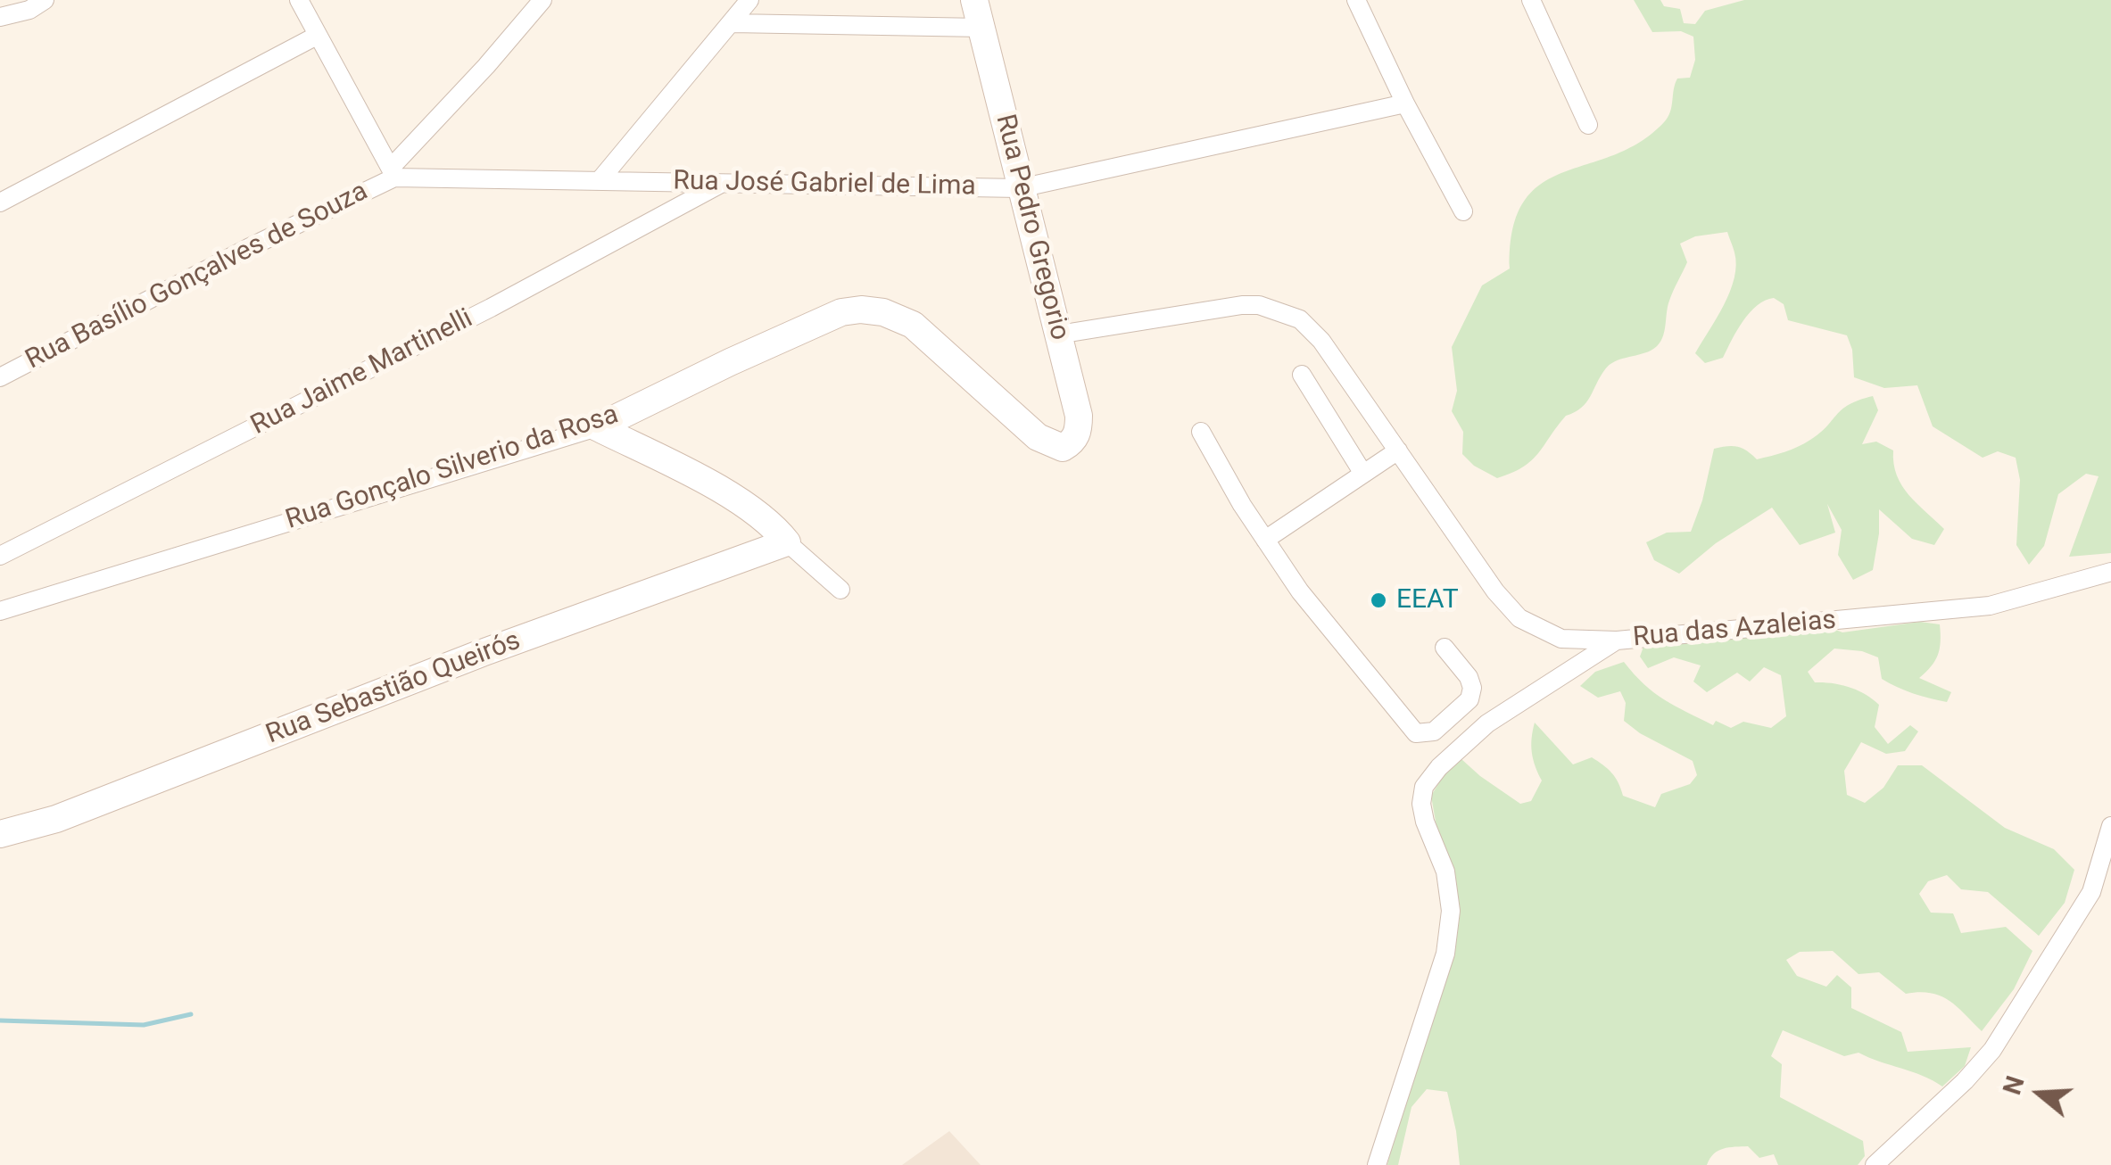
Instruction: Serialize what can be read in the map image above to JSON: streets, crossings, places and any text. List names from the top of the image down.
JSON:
{
  "streets": {
    "street": [
      "Rua José Gabriel de Lima",
      "Rua Pedro Gregorio",
      "Rua Basílio Gonçalves de Souza",
      "Rua Jaime Martinelli",
      "Rua Gonçalo Silverio da Rosa",
      "Rua das Azaleias",
      "Rua Sebastião Queirós"
    ]
  },
  "crossings": [
    ["Rua José Gabriel de Lima", "Rua Pedro Gregorio"],
    ["Rua José Gabriel de Lima", "Rua Basílio Gonçalves de Souza"],
    ["Rua José Gabriel de Lima", "Rua Jaime Martinelli"],
    ["Rua Pedro Gregorio", "Rua Gonçalo Silverio da Rosa"]
  ],
  "places": ["EEAT"],
  "north": "left"
}
